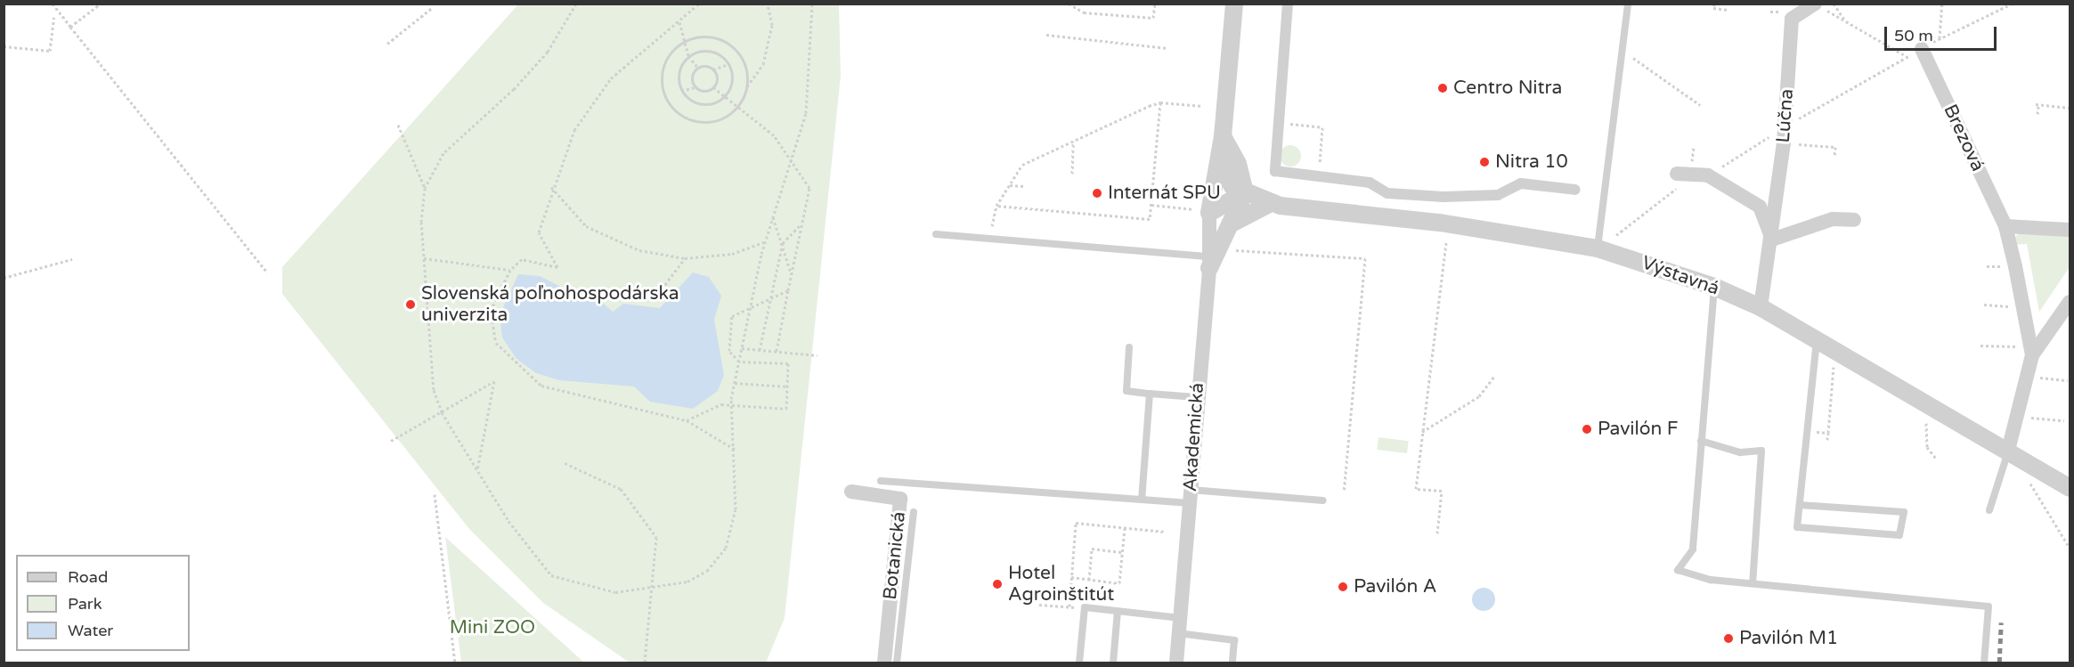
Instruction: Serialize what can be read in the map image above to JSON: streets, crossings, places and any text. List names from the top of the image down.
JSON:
{
  "streets": {
    "street": [
      "Lúčna",
      "Brezová",
      "Výstavná",
      "Akademická",
      "Botanická"
    ]
  },
  "crossings": [
    ["Lúčna", "Výstavná"]
  ],
  "parks": ["Mini ZOO"],
  "places": [
    "Centro Nitra",
    "Nitra 10",
    "Internát SPU",
    "Slovenská poľnohospodárska univerzita",
    "Pavilón F",
    "Hotel Agroinštitút",
    "Pavilón A",
    "Pavilón M1"
  ],
  "legend": ["Road", "Park", "Water"],
  "scale_bar": "50 m"
}
